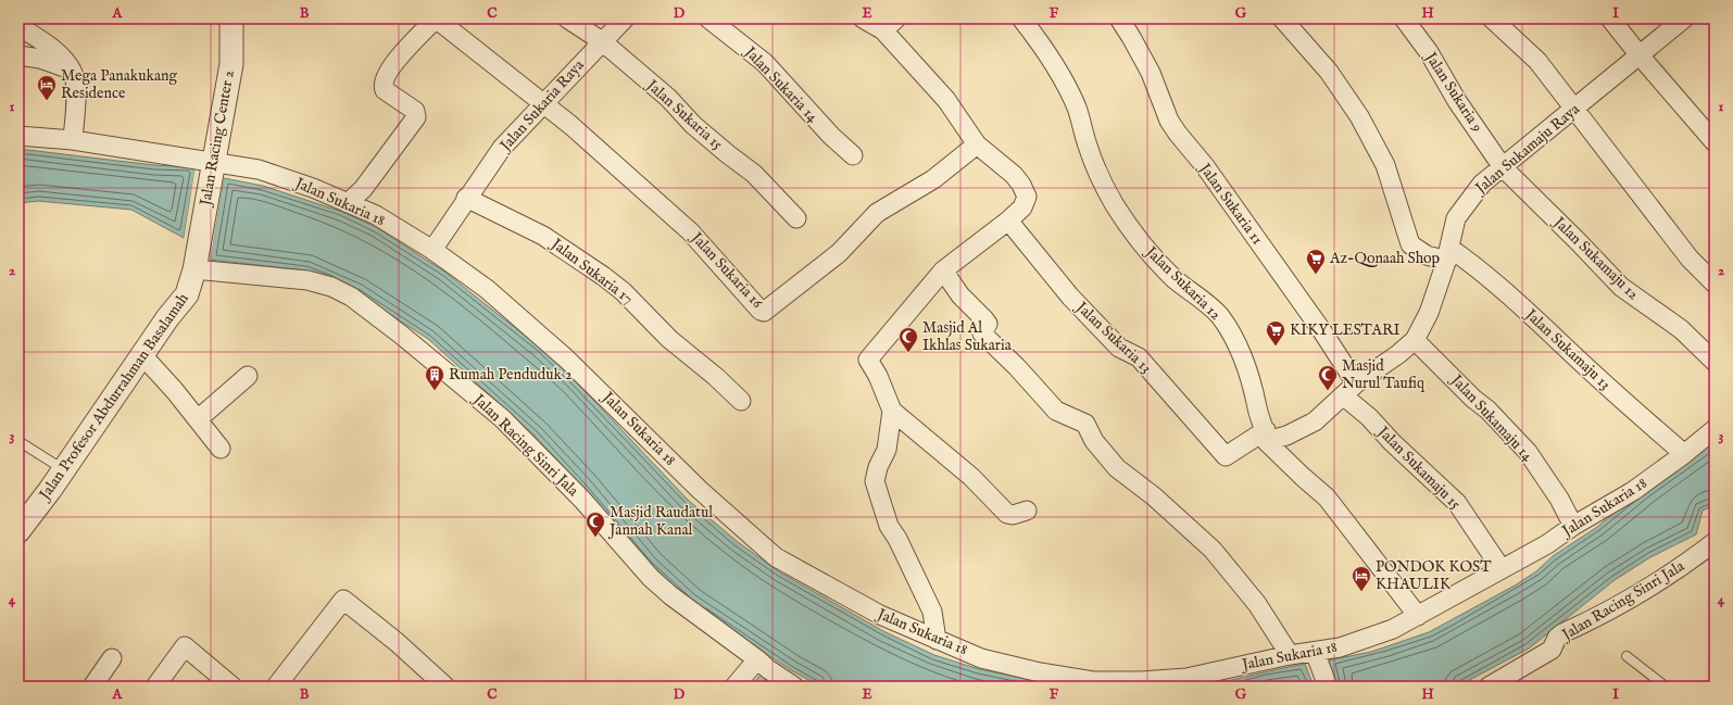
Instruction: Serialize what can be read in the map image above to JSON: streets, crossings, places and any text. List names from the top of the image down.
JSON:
{
  "streets": {
    "street": [
      "Jalan Sukaria 14",
      "Jalan Sukaria 9",
      "Jalan Sukaria Raya",
      "Jalan Sukaria 15",
      "Jalan Racing Center 2",
      "Jalan Sukamaju Raya",
      "Jalan Sukaria 18",
      "Jalan Sukaria 11",
      "Jalan Sukamaju 12",
      "Jalan Sukaria 16",
      "Jalan Sukaria 17",
      "Jalan Sukaria 12",
      "Jalan Sukaria 13",
      "Jalan Sukamaju 13",
      "Jalan Profesor Abdurrahman Basalamah",
      "Jalan Sukamaju 14",
      "Jalan Racing Sinri Jala",
      "Jalan Sukamaju 15"
    ]
  },
  "crossings": [
    ["Jalan Sukaria 9", "Jalan Sukamaju Raya"],
    ["Jalan Sukaria 9", "Jalan Sukamaju 12"],
    ["Jalan Sukaria Raya", "Jalan Sukaria 15"],
    ["Jalan Sukaria Raya", "Jalan Sukaria 18"],
    ["Jalan Sukaria Raya", "Jalan Sukaria 16"],
    ["Jalan Sukaria Raya", "Jalan Sukaria 17"],
    ["Jalan Racing Center 2", "Jalan Sukaria 18"],
    ["Jalan Racing Center 2", "Jalan Profesor Abdurrahman Basalamah"],
    ["Jalan Racing Center 2", "Jalan Racing Sinri Jala"],
    ["Jalan Sukamaju Raya", "Jalan Sukaria 11"],
    ["Jalan Sukamaju Raya", "Jalan Sukamaju 12"],
    ["Jalan Sukamaju Raya", "Jalan Sukaria 12"],
    ["Jalan Sukamaju Raya", "Jalan Sukaria 13"],
    ["Jalan Sukamaju Raya", "Jalan Sukamaju 13"],
    ["Jalan Sukamaju Raya", "Jalan Sukamaju 14"],
    ["Jalan Sukamaju Raya", "Jalan Sukamaju 15"],
    ["Jalan Sukaria 18", "Jalan Sukamaju 13"],
    ["Jalan Sukaria 18", "Jalan Sukamaju 14"],
    ["Jalan Sukaria 18", "Jalan Sukamaju 15"],
    ["Jalan Sukaria 11", "Jalan Sukamaju 15"],
    ["Jalan Sukaria 12", "Jalan Sukaria 13"],
    ["Jalan Profesor Abdurrahman Basalamah", "Jalan Racing Sinri Jala"]
  ],
  "places": {
    "hotel": ["Mega Panakukang Residence", "PONDOK KOST KHAULIK"],
    "supermarket": ["Az-Qonaah Shop", "KIKY LESTARI"],
    "mosque": ["Masjid Al Ikhlas Sukaria", "Masjid Nurul Taufiq", "Masjid Raudatul Jannah Kanal"],
    "building": ["Rumah Penduduk 2"]
  },
  "grid": {
    "columns": [
      "A",
      "B",
      "C",
      "D",
      "E",
      "F",
      "G",
      "H",
      "I"
    ],
    "rows": [
      "1",
      "2",
      "3",
      "4"
    ]
  }
}
